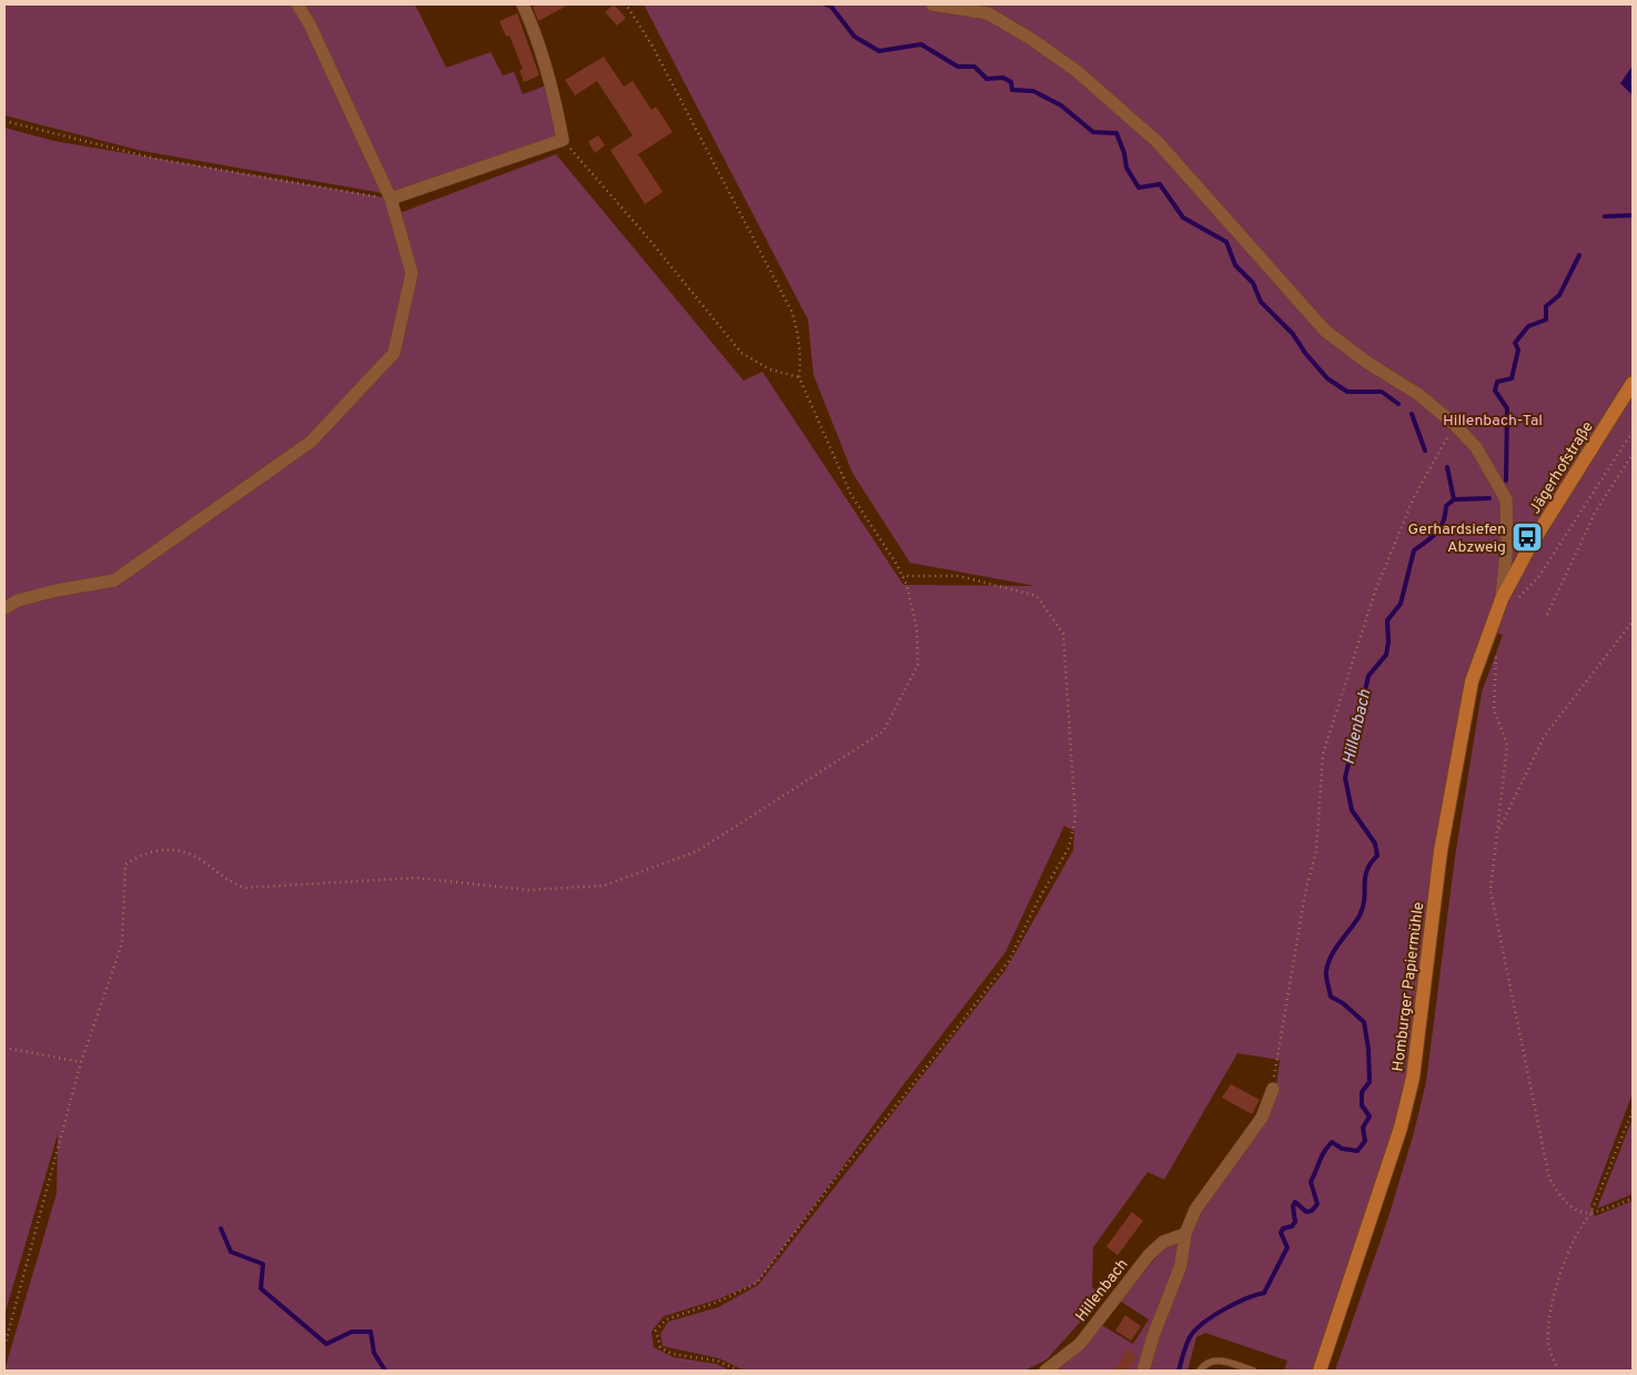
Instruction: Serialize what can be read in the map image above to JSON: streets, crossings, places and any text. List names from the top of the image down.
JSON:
{
  "streets": {
    "main road": ["Jägerhofstraße", "Homburger Papiermühle"],
    "street": ["Hillenbach"]
  },
  "crossings": [
    ["Jägerhofstraße", "Homburger Papiermühle"]
  ],
  "water": ["Hillenbach"],
  "parks": ["Hillenbach-Tal"],
  "places": {
    "bus stop": ["Gerhardsiefen Abzweig"]
  }
}
